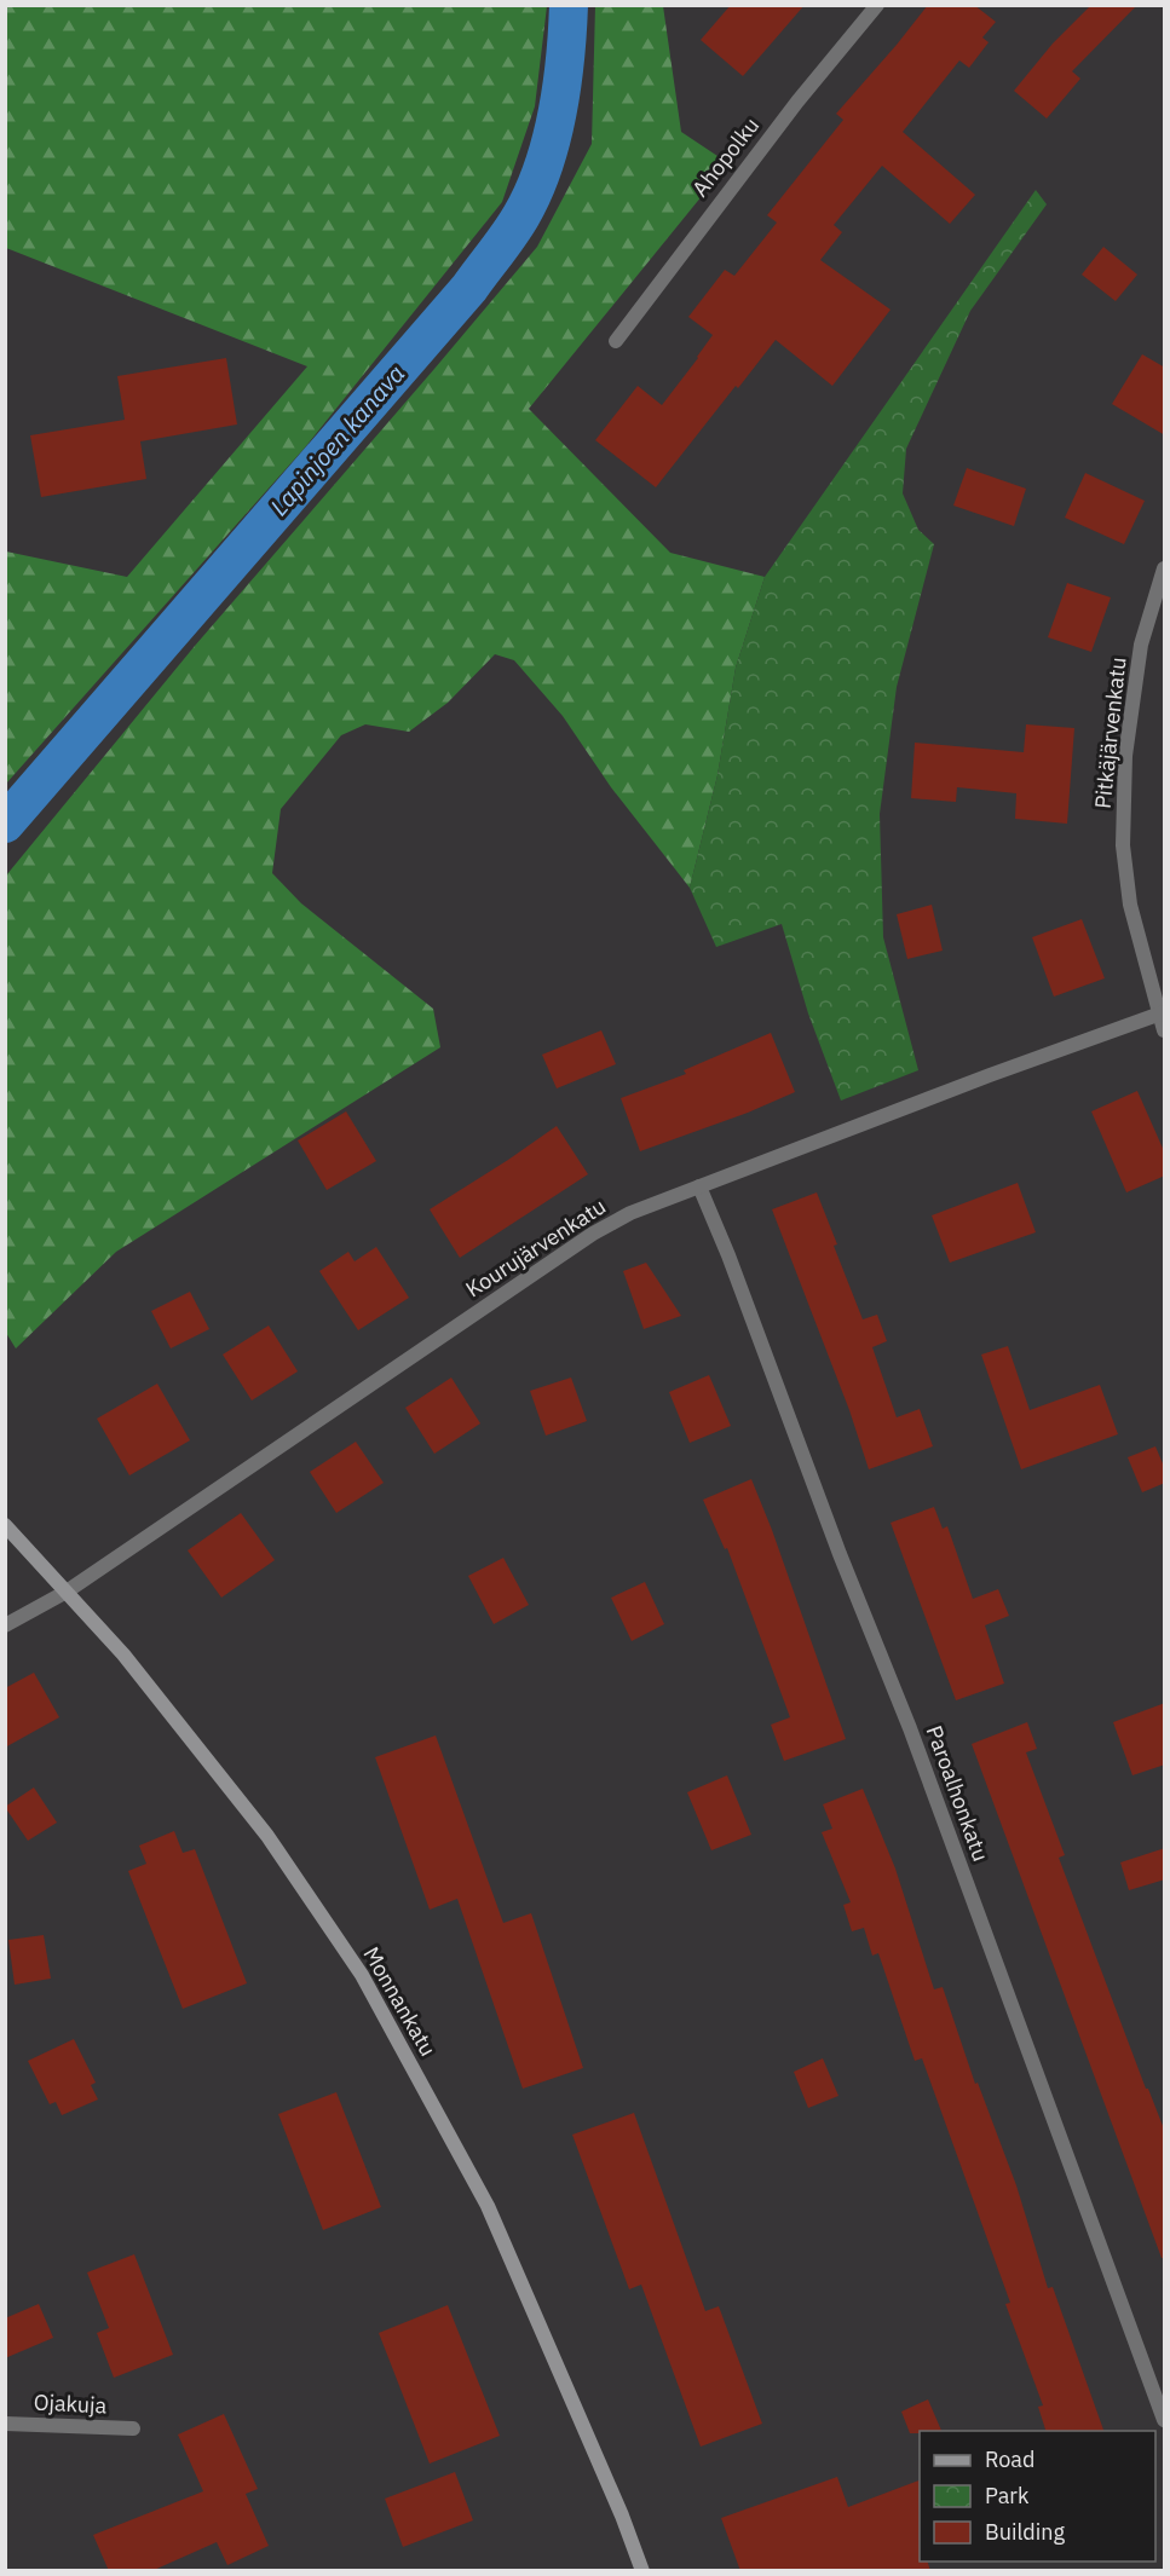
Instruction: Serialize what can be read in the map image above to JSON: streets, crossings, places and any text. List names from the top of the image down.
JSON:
{
  "streets": {
    "main road": ["Monnankatu"],
    "street": [
      "Ahopolku",
      "Pitkäjärvenkatu",
      "Kourujärvenkatu",
      "Paroalhonkatu",
      "Ojakuja"
    ]
  },
  "crossings": [
    ["Pitkäjärvenkatu", "Kourujärvenkatu"],
    ["Kourujärvenkatu", "Paroalhonkatu"],
    ["Kourujärvenkatu", "Monnankatu"]
  ],
  "water": ["Lapinjoen kanava"],
  "legend": ["Road", "Park", "Building"]
}
